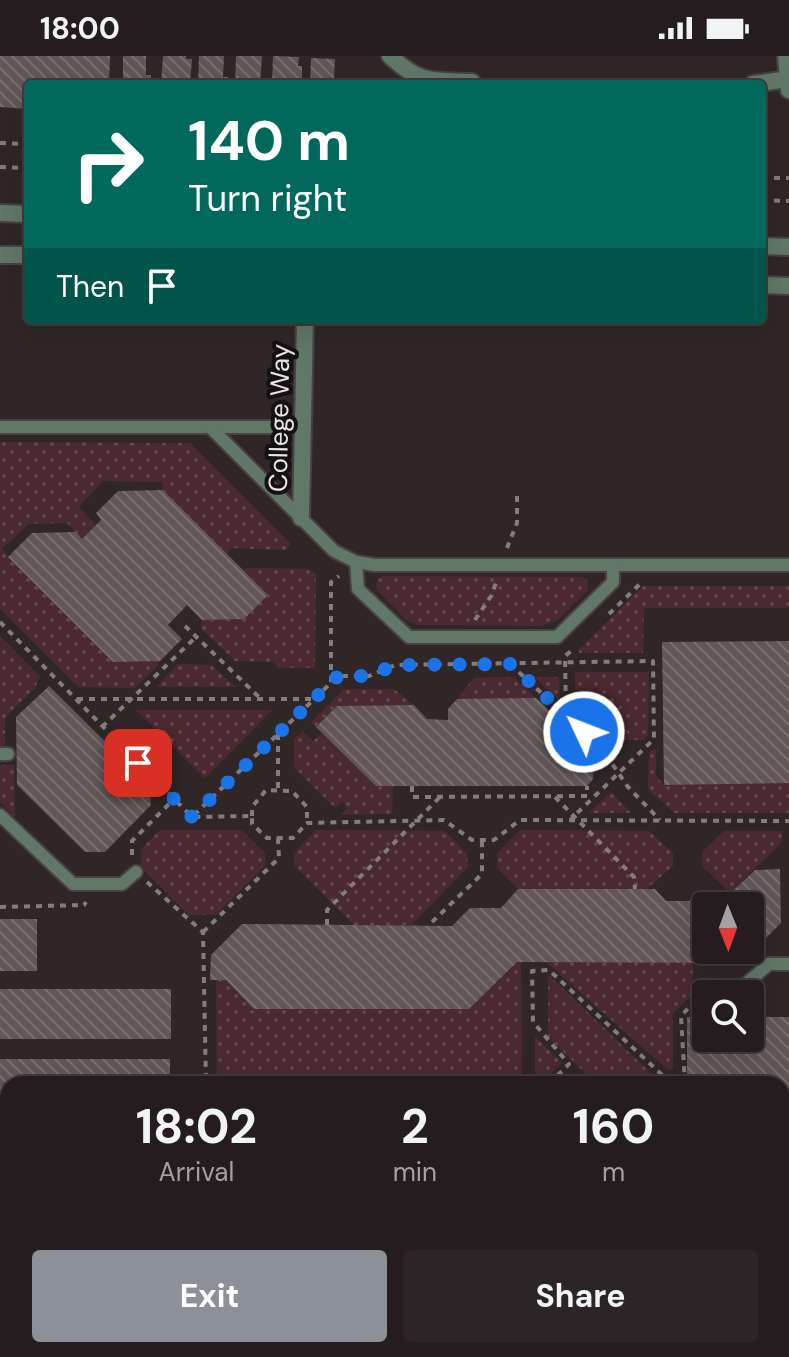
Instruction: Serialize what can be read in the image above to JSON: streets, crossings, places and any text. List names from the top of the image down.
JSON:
{
  "streets": {
    "street": ["College Way"]
  },
  "north": "bottom",
  "page": {
    "status": "18:00",
    "turn": ["140 m", "Turn right"],
    "then": "Then",
    "eta": [
      "18:02",
      "Arrival",
      "2",
      "min",
      "160",
      "m"
    ],
    "buttons": ["Exit", "Share"]
  }
}
